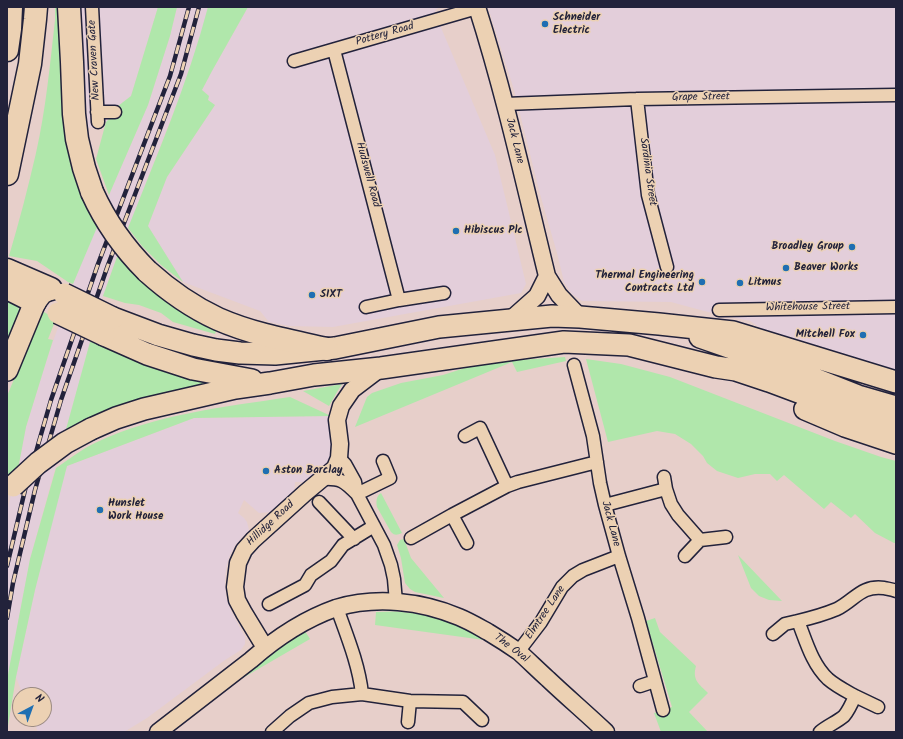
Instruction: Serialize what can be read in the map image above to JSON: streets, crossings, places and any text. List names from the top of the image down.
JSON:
{
  "streets": {
    "street": [
      "Pottery Road",
      "New Craven Gate",
      "Grape Street",
      "Jack Lane",
      "Sardinia Street",
      "Hudswell Road",
      "Whitehouse Street",
      "Hillidge Road",
      "Elmtree Lane",
      "The Oval"
    ]
  },
  "crossings": [
    ["Pottery Road", "Jack Lane"],
    ["Pottery Road", "Hudswell Road"],
    ["Grape Street", "Jack Lane"],
    ["Grape Street", "Sardinia Street"],
    ["Jack Lane", "Elmtree Lane"],
    ["Elmtree Lane", "The Oval"]
  ],
  "places": [
    "Schneider Electric",
    "Hibiscus Plc",
    "Broadley Group",
    "Beaver Works",
    "Thermal Engineering Contracts Ltd",
    "Litmus",
    "SIXT",
    "Mitchell Fox",
    "Aston Barclay",
    "Hunslet Work House"
  ],
  "north": "top right"
}
